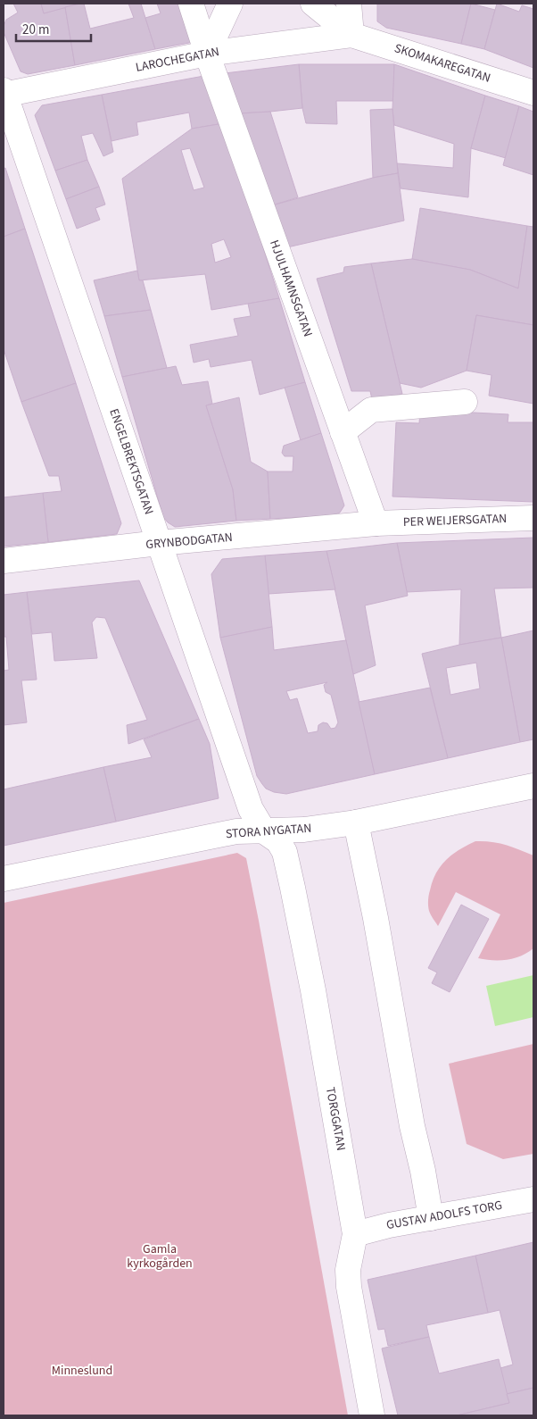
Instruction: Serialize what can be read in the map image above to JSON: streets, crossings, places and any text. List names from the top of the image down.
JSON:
{
  "streets": {
    "street": [
      "LAROCHEGATAN",
      "SKOMAKAREGATAN",
      "HJULHAMNSGATAN",
      "ENGELBREKTSGATAN",
      "PER WEIJERSGATAN",
      "GRYNBODGATAN",
      "STORA NYGATAN",
      "TORGGATAN",
      "GUSTAV ADOLFS TORG"
    ]
  },
  "crossings": [
    ["LAROCHEGATAN", "SKOMAKAREGATAN"],
    ["LAROCHEGATAN", "HJULHAMNSGATAN"],
    ["LAROCHEGATAN", "ENGELBREKTSGATAN"],
    ["HJULHAMNSGATAN", "PER WEIJERSGATAN"],
    ["HJULHAMNSGATAN", "GRYNBODGATAN"],
    ["ENGELBREKTSGATAN", "GRYNBODGATAN"],
    ["ENGELBREKTSGATAN", "STORA NYGATAN"],
    ["ENGELBREKTSGATAN", "TORGGATAN"],
    ["PER WEIJERSGATAN", "GRYNBODGATAN"],
    ["STORA NYGATAN", "TORGGATAN"],
    ["TORGGATAN", "GUSTAV ADOLFS TORG"]
  ],
  "parks": ["Gamla kyrkogården", "Minneslund"],
  "scale_bar": "20 m"
}
